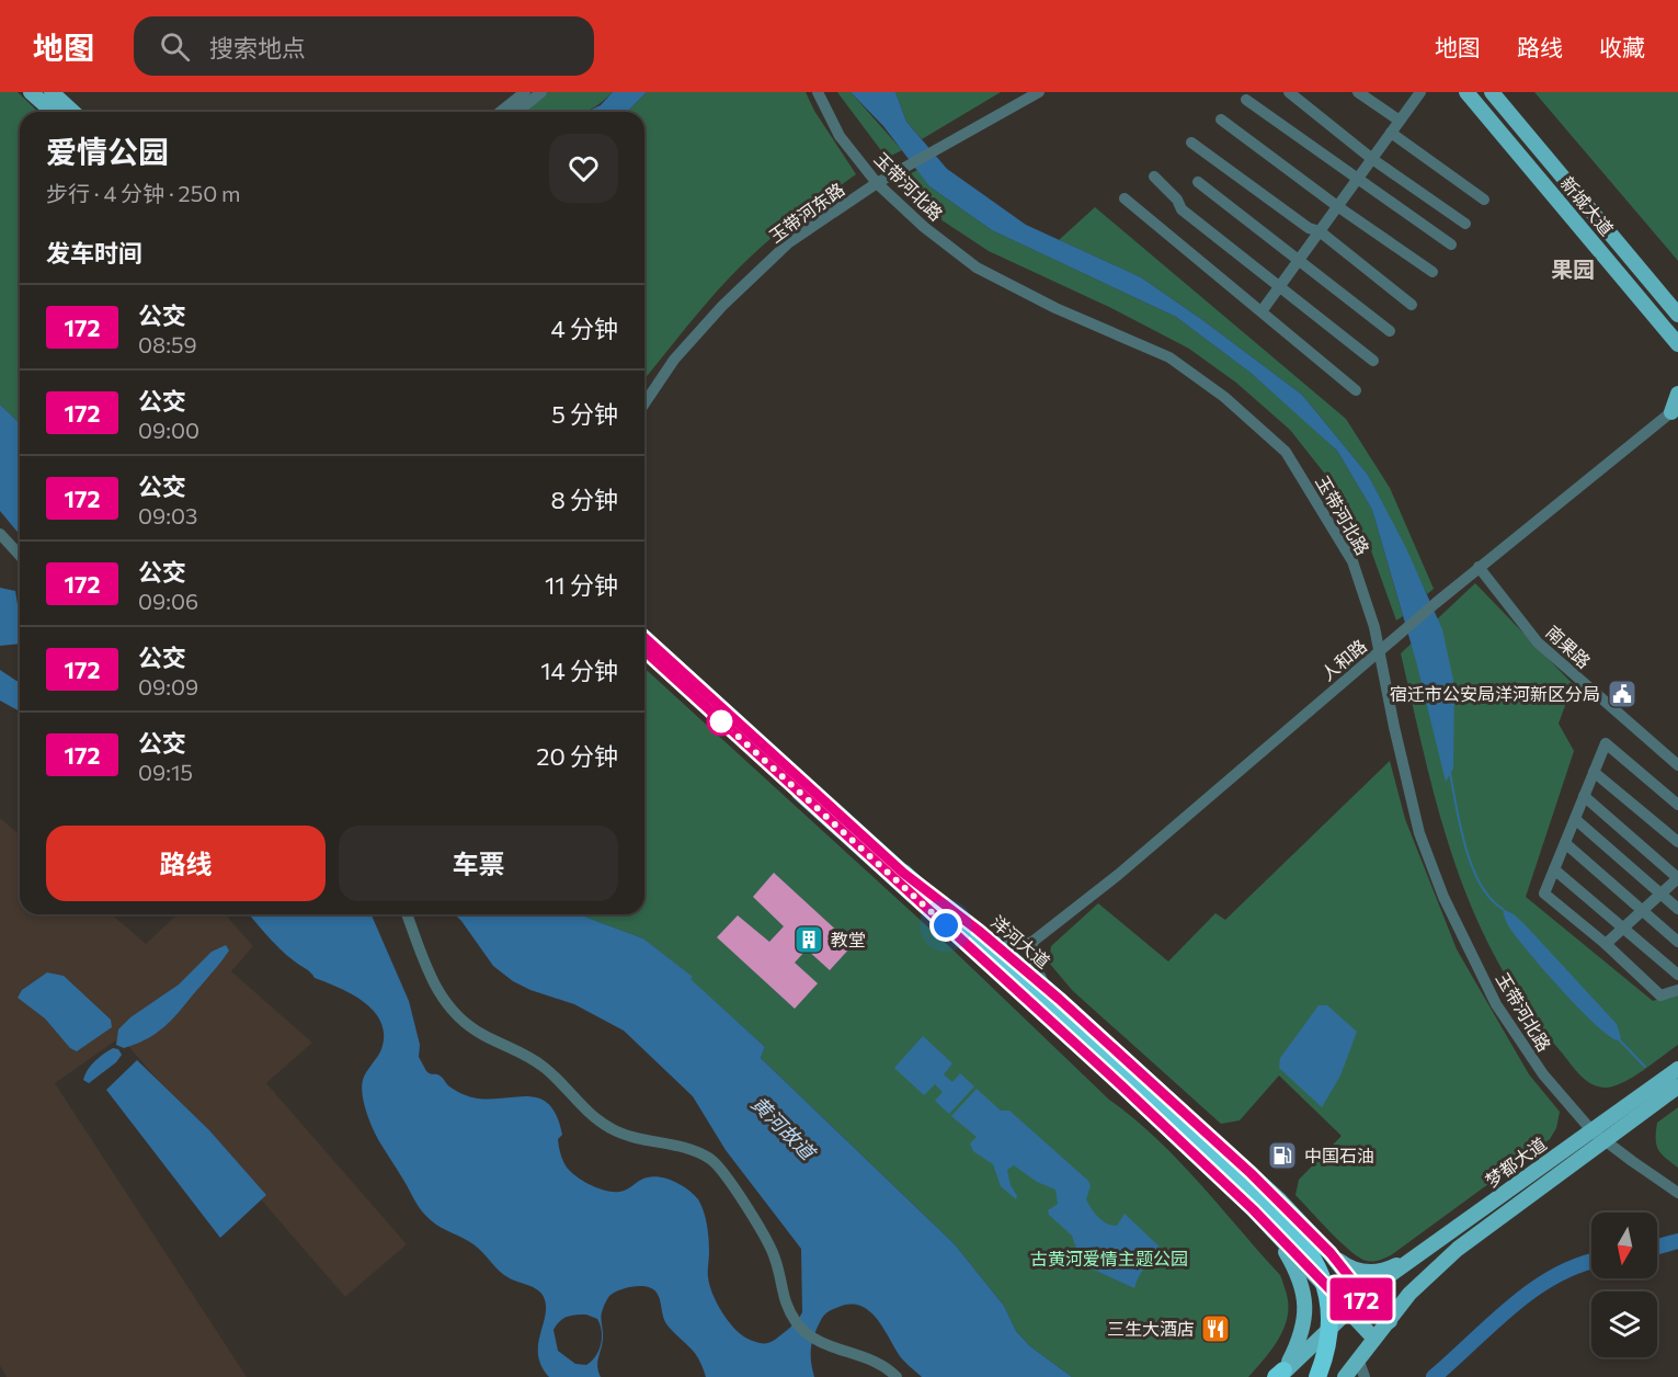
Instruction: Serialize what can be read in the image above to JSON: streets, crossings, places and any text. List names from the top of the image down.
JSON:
{
  "streets": {
    "main road": ["新城大道", "洋河大道", "梦都大道"],
    "street": [
      "玉带河北路",
      "玉带河东路",
      "南果路",
      "人和路"
    ]
  },
  "crossings": [
    ["玉带河北路", "玉带河东路"],
    ["玉带河北路", "人和路"],
    ["玉带河北路", "梦都大道"],
    ["南果路", "人和路"],
    ["洋河大道", "梦都大道"]
  ],
  "districts": ["果园"],
  "water": ["黄河故道"],
  "parks": ["古黄河爱情主题公园"],
  "places": {
    "public building": ["宿迁市公安局洋河新区分局"],
    "building": ["教堂"],
    "fuel station": ["中国石油"],
    "restaurant": ["三生大酒店"]
  },
  "lines": ["bus line 172"],
  "north": "bottom",
  "page": {
    "header": "地图",
    "search": "搜索地点",
    "nav": ["地图", "路线", "收藏"],
    "on_map": "172",
    "heading": [
      ["爱情公园", "步行 · 4 分钟 · 250 m"],
      "发车时间"
    ],
    "list": [
      {
        "mark": "172",
        "name": "公交",
        "note": "08:59",
        "value": "4 分钟"
      },
      {
        "mark": "172",
        "name": "公交",
        "note": "09:00",
        "value": "5 分钟"
      },
      {
        "mark": "172",
        "name": "公交",
        "note": "09:03",
        "value": "8 分钟"
      },
      {
        "mark": "172",
        "name": "公交",
        "note": "09:06",
        "value": "11 分钟"
      },
      {
        "mark": "172",
        "name": "公交",
        "note": "09:09",
        "value": "14 分钟"
      },
      {
        "mark": "172",
        "name": "公交",
        "note": "09:15",
        "value": "20 分钟"
      }
    ],
    "buttons": ["路线", "车票"]
  }
}
